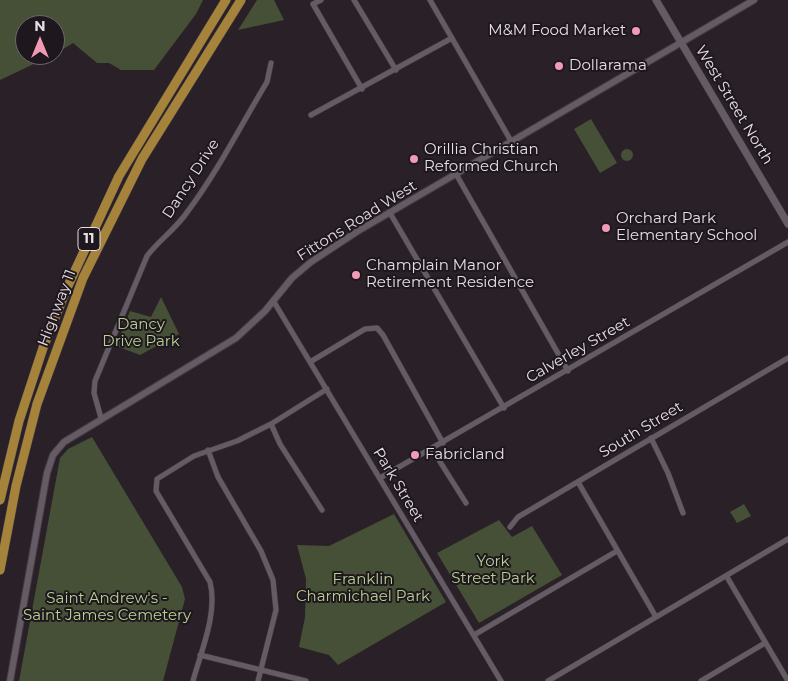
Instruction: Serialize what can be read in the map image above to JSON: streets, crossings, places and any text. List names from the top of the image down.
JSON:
{
  "streets": {
    "highway": ["11", "Highway 11"],
    "main road": ["West Street North"],
    "street": [
      "Dancy Drive",
      "Fittons Road West",
      "Calverley Street",
      "South Street",
      "Park Street"
    ]
  },
  "crossings": [
    ["West Street North", "Fittons Road West"],
    ["Dancy Drive", "Fittons Road West"],
    ["Fittons Road West", "Park Street"],
    ["Calverley Street", "Park Street"]
  ],
  "parks": [
    "Dancy Drive Park",
    "York Street Park",
    "Franklin Charmichael Park",
    "Saint Andrew's - Saint James Cemetery"
  ],
  "places": [
    "M&M Food Market",
    "Dollarama",
    "Orillia Christian Reformed Church",
    "Orchard Park Elementary School",
    "Champlain Manor Retirement Residence",
    "Fabricland"
  ],
  "north": "top"
}
